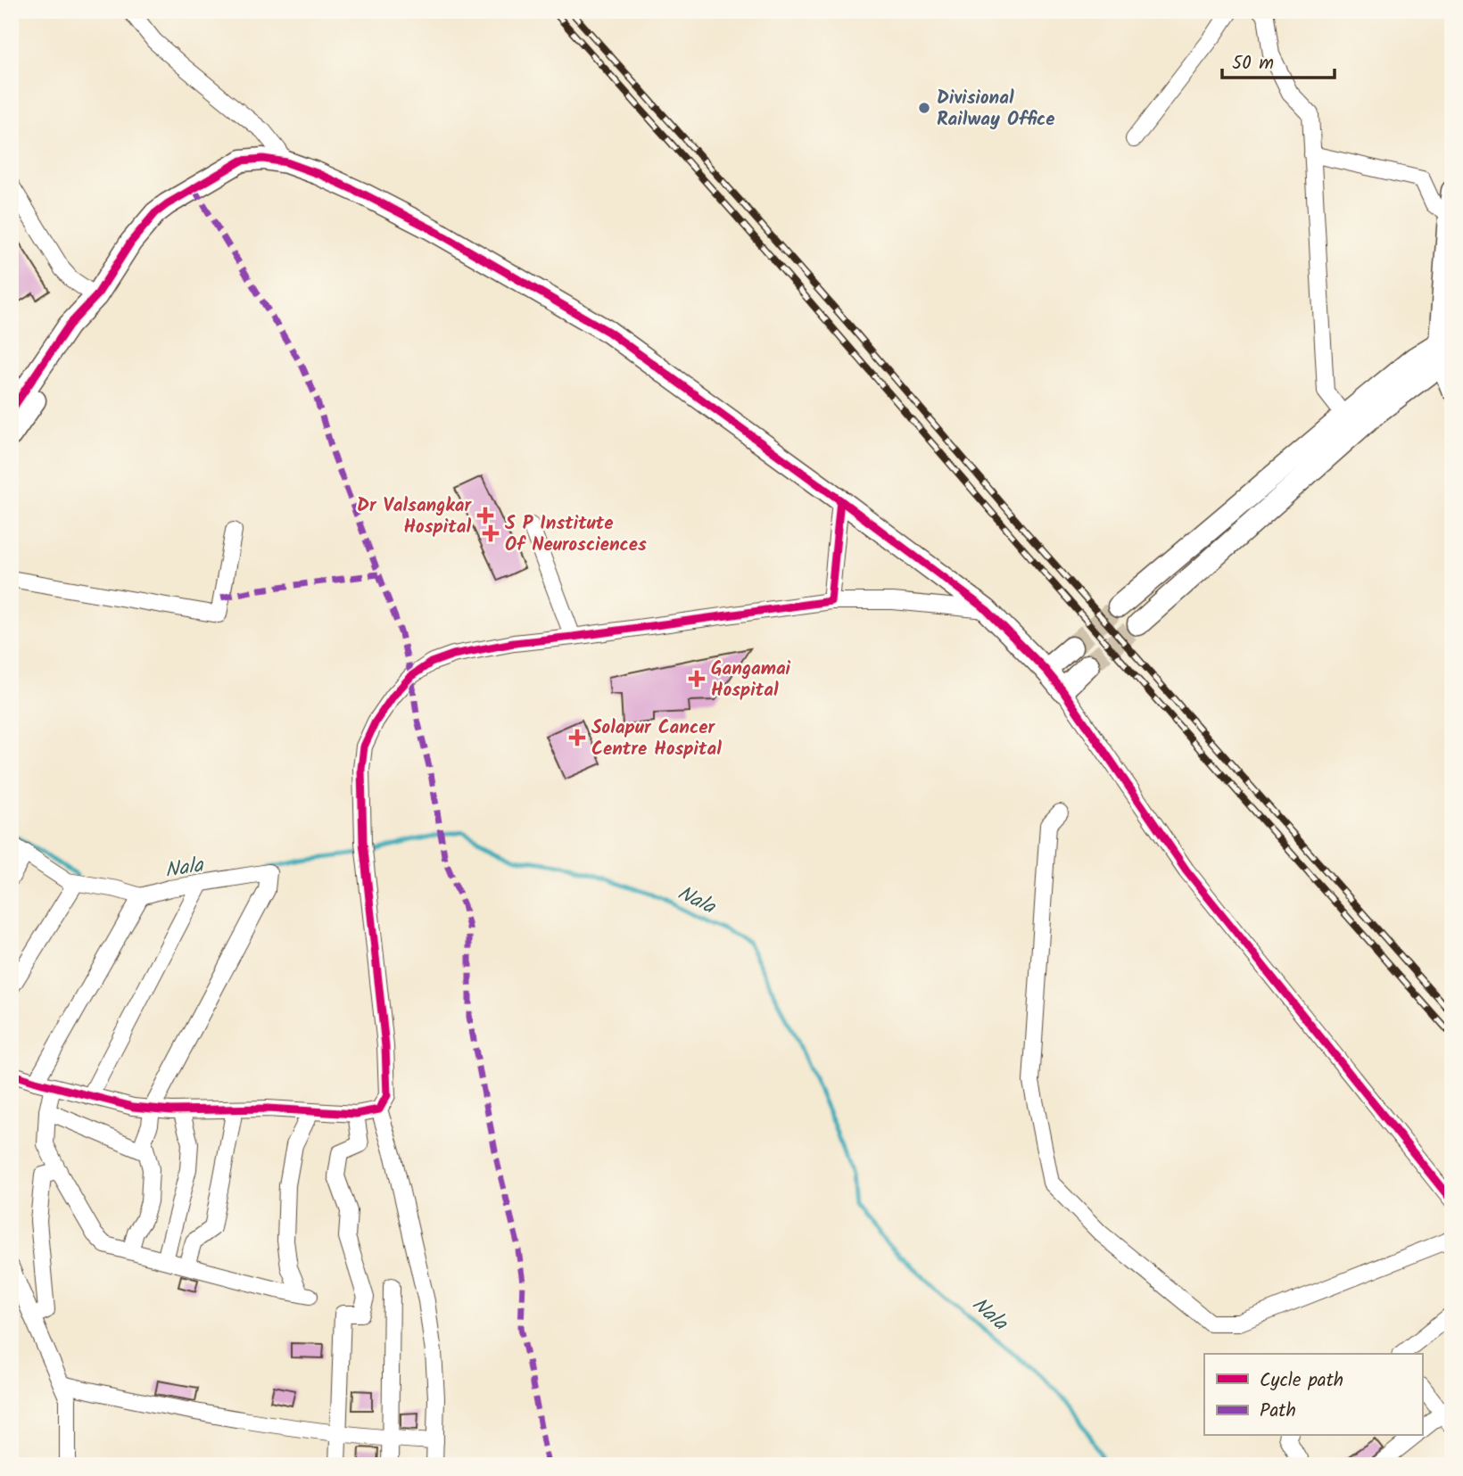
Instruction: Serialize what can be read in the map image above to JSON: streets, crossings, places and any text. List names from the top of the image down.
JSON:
{
  "water": ["Nala"],
  "places": {
    "other": ["Divisional Railway Office"],
    "health": [
      "Dr Valsangkar Hospital",
      "S P Institute Of Neurosciences",
      "Gangamai Hospital",
      "Solapur Cancer Centre Hospital"
    ]
  },
  "legend": ["Cycle path", "Path"],
  "scale_bar": "50 m"
}
